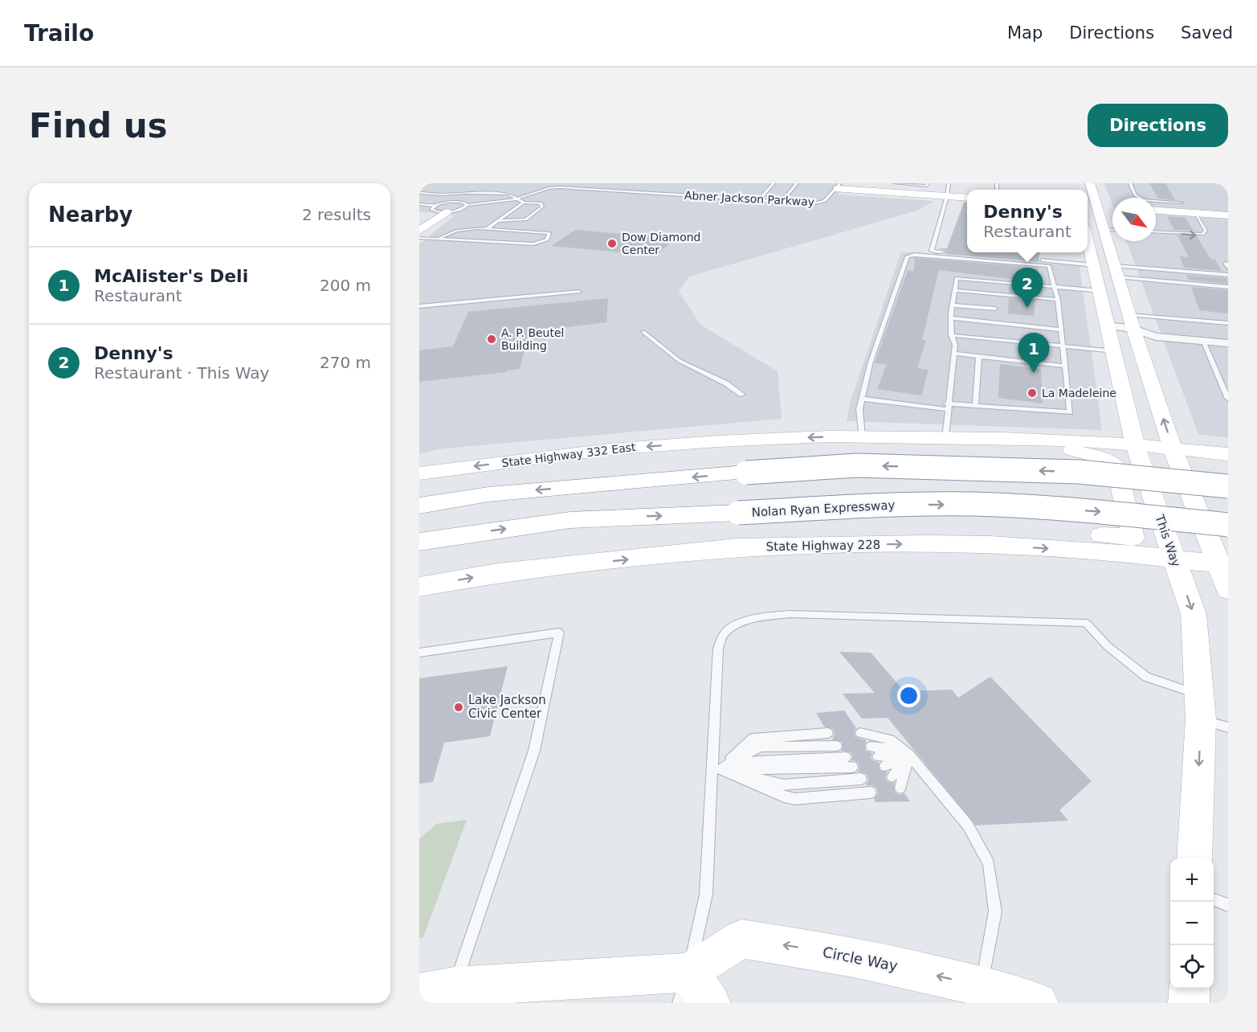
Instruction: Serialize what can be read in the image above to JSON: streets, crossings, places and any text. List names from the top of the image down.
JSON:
{
  "streets": {
    "highway": ["Nolan Ryan Expressway"],
    "main road": [
      "Abner Jackson Parkway",
      "State Highway 332 East",
      "This Way",
      "State Highway 228",
      "Circle Way"
    ]
  },
  "crossings": [
    ["This Way", "State Highway 228"]
  ],
  "one_way": ["State Highway 332 East", "This Way", "Circle Way"],
  "places": [
    "Dow Diamond Center",
    "A. P. Beutel Building",
    "La Madeleine",
    "Lake Jackson Civic Center"
  ],
  "north": "bottom right",
  "page": {
    "header": "Trailo",
    "nav": ["Map", "Directions", "Saved"],
    "buttons": "Directions",
    "title": "Find us",
    "heading": ["Nearby", "2 results"],
    "popup": ["Denny's", "Restaurant"],
    "list": [
      {
        "mark": "1",
        "name": "McAlister's Deli",
        "note": "Restaurant",
        "value": "200 m"
      },
      {
        "mark": "2",
        "name": "Denny's",
        "note": "Restaurant · This Way",
        "value": "270 m"
      }
    ],
    "pins": ["2", "1"],
    "map_buttons": ["+", "−"]
  }
}
